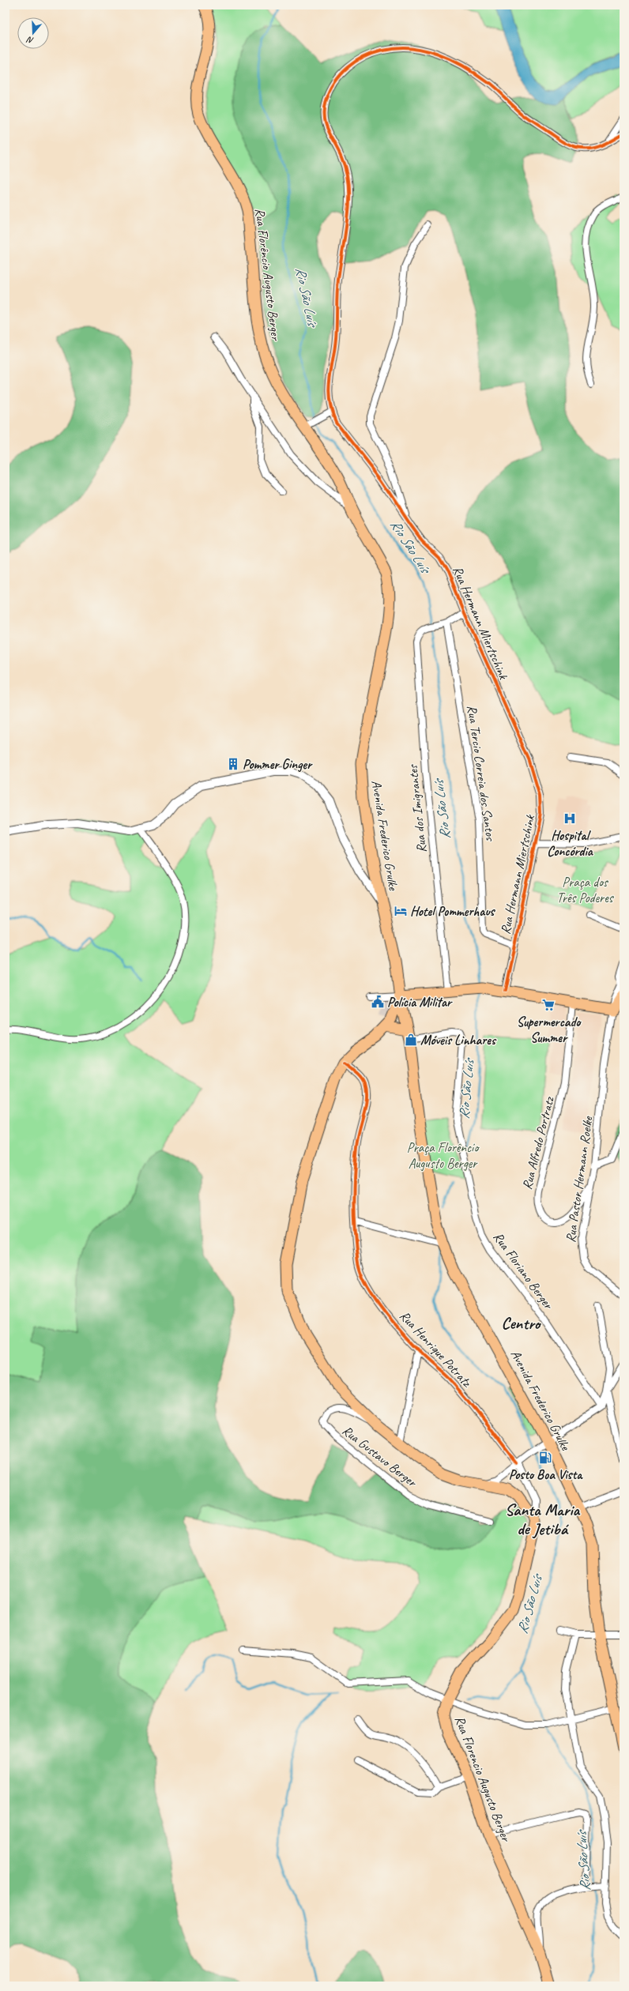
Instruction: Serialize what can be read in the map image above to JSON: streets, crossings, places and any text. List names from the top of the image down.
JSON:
{
  "streets": {
    "main road": ["Rua Florêncio Augusto Berger", "Avenida Frederico Grulke", "Rua Florencio Augusto Berger"],
    "street": [
      "Rua Hermann Miertschink",
      "Rua Tercio Correia dos Santos",
      "Rua dos Imigrantes",
      "Rua Alfredo Portratz",
      "Rua Pastor Hermann Roelke",
      "Rua Floriano Berger",
      "Rua Henrique Potratz",
      "Rua Gustavo Berger"
    ]
  },
  "crossings": [
    ["Rua Florêncio Augusto Berger", "Avenida Frederico Grulke"],
    ["Rua Hermann Miertschink", "Rua Tercio Correia dos Santos"],
    ["Rua Tercio Correia dos Santos", "Rua dos Imigrantes"],
    ["Avenida Frederico Grulke", "Rua Floriano Berger"],
    ["Rua Alfredo Portratz", "Rua Pastor Hermann Roelke"],
    ["Rua Henrique Potratz", "Rua Florencio Augusto Berger"]
  ],
  "districts": ["Centro", "Santa Maria de Jetibá"],
  "water": ["Rio São Luís"],
  "parks": ["Praça dos Três Poderes", "Praça Florêncio Augusto Berger"],
  "places": {
    "building": ["Pommer Ginger"],
    "hospital": ["Hospital Concórdia"],
    "hotel": ["Hotel Pommerhaus"],
    "public building": ["Polícia Militar"],
    "supermarket": ["Supermercado Summer"],
    "shop": ["Móveis Linhares"],
    "fuel station": ["Posto Boa Vista"]
  },
  "north": "bottom"
}
